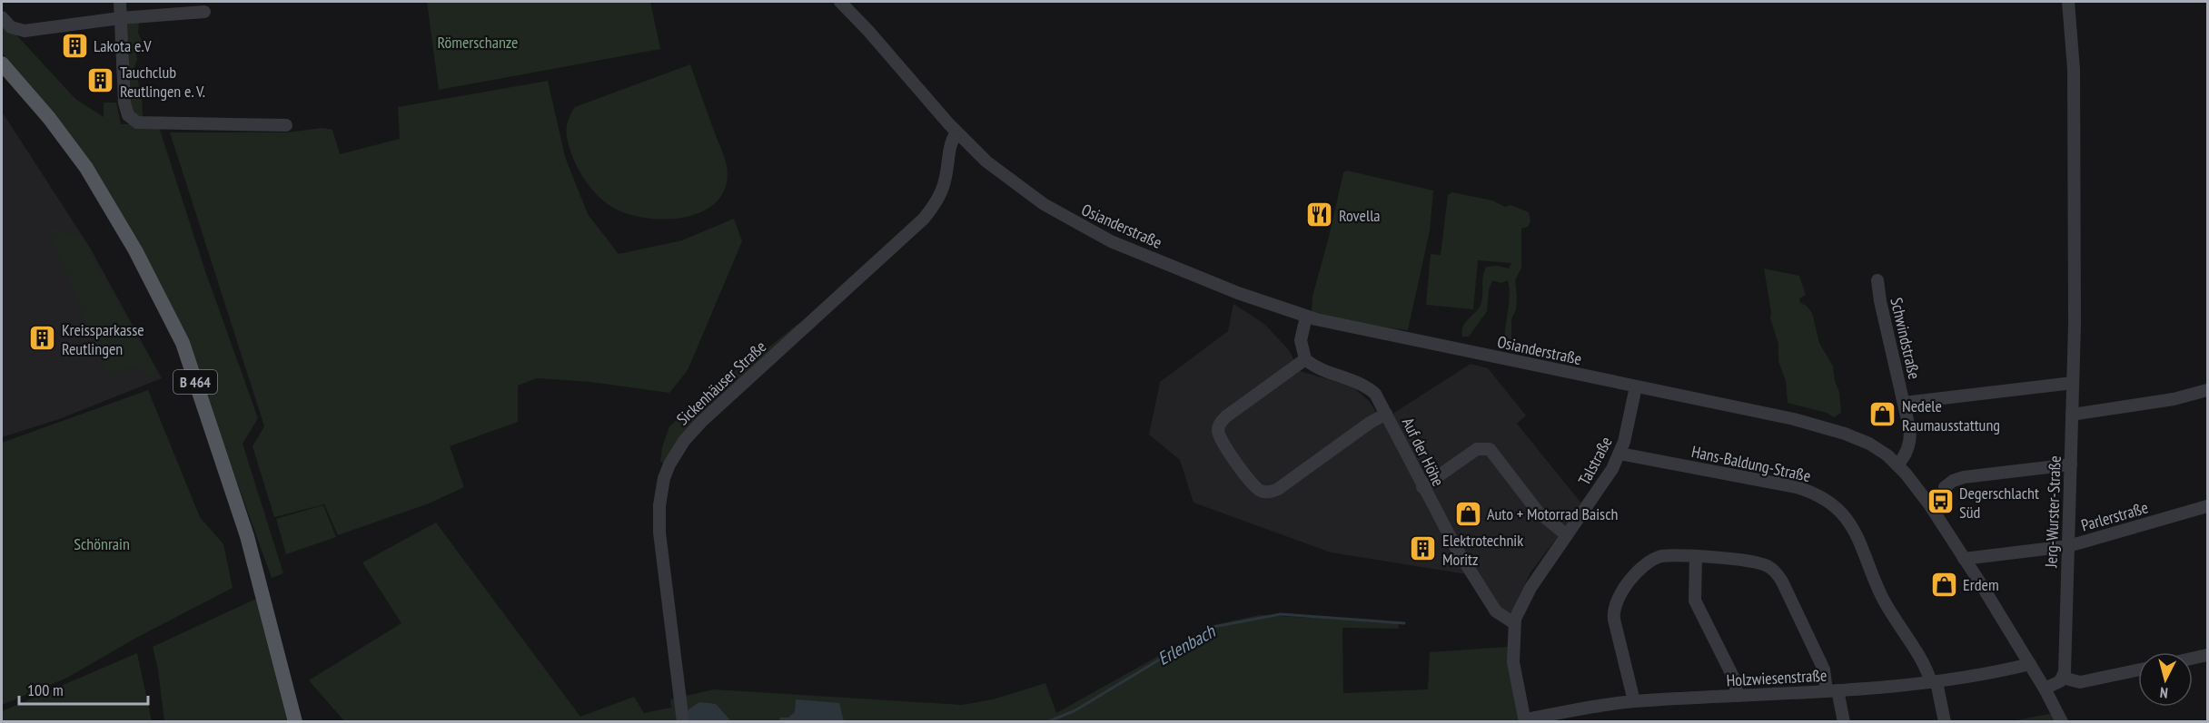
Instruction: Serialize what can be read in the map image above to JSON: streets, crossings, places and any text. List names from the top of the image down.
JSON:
{
  "streets": {
    "main road": ["B 464"],
    "street": [
      "Osianderstraße",
      "Schwindstraße",
      "Sickenhäuser Straße",
      "Auf der Höhe",
      "Talstraße",
      "Hans-Baldung-Straße",
      "Jerg-Wurster-Straße",
      "Parlerstraße",
      "Holzwiesenstraße"
    ]
  },
  "crossings": [
    ["Osianderstraße", "Schwindstraße"],
    ["Osianderstraße", "Sickenhäuser Straße"],
    ["Osianderstraße", "Talstraße"],
    ["Osianderstraße", "Parlerstraße"],
    ["Osianderstraße", "Holzwiesenstraße"],
    ["Auf der Höhe", "Talstraße"],
    ["Talstraße", "Hans-Baldung-Straße"],
    ["Talstraße", "Holzwiesenstraße"],
    ["Hans-Baldung-Straße", "Holzwiesenstraße"],
    ["Jerg-Wurster-Straße", "Parlerstraße"]
  ],
  "water": ["Erlenbach"],
  "parks": ["Römerschanze", "Schönrain"],
  "places": {
    "building": [
      "Lakota e.V",
      "Tauchclub Reutlingen e. V.",
      "Kreissparkasse Reutlingen",
      "Elektrotechnik Moritz"
    ],
    "restaurant": ["Rovella"],
    "shop": ["Nedele Raumausstattung", "Auto + Motorrad Baisch", "Erdem"],
    "bus stop": ["Degerschlacht Süd"]
  },
  "scale_bar": "100 m",
  "north": "bottom"
}
